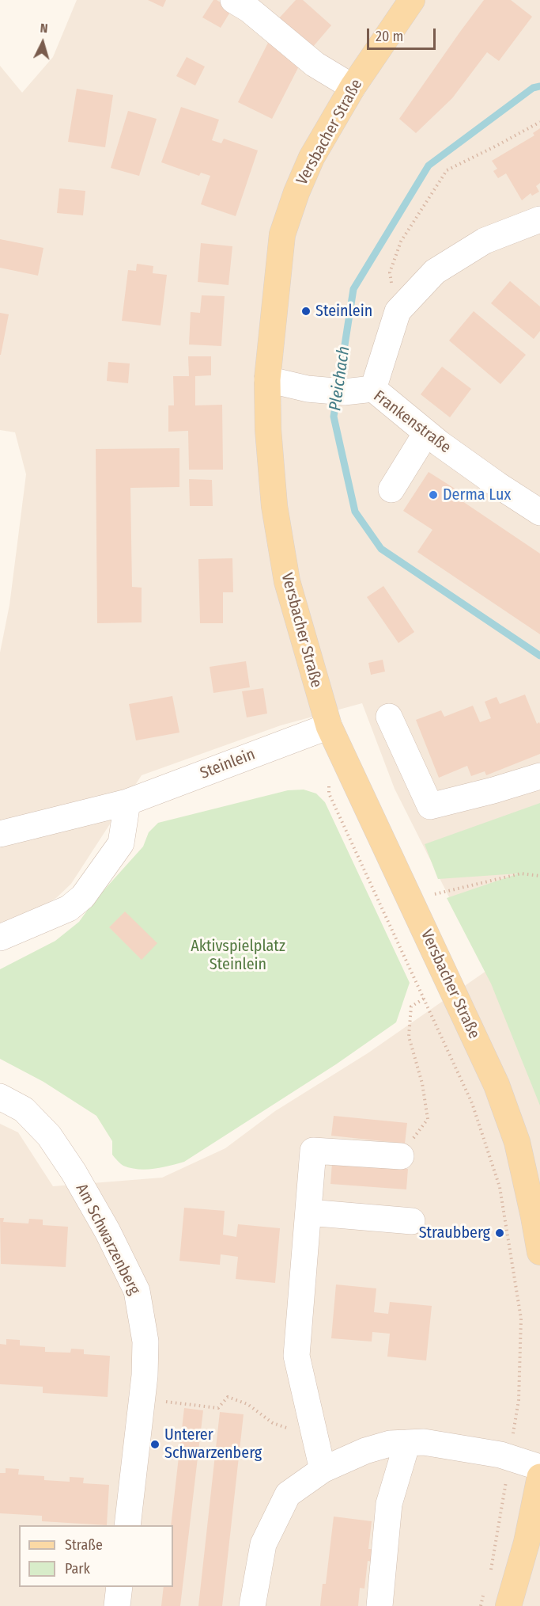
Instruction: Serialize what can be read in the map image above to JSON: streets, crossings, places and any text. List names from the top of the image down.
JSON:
{
  "streets": {
    "main road": ["Versbacher Straße"],
    "street": ["Frankenstraße", "Steinlein", "Am Schwarzenberg"]
  },
  "crossings": [
    ["Versbacher Straße", "Frankenstraße"],
    ["Versbacher Straße", "Steinlein"]
  ],
  "water": ["Pleichach"],
  "parks": ["Aktivspielplatz Steinlein"],
  "places": [
    "Steinlein",
    "Derma Lux",
    "Straubberg",
    "Unterer Schwarzenberg"
  ],
  "legend": ["Straße", "Park"],
  "scale_bar": "20 m",
  "north": "top"
}
